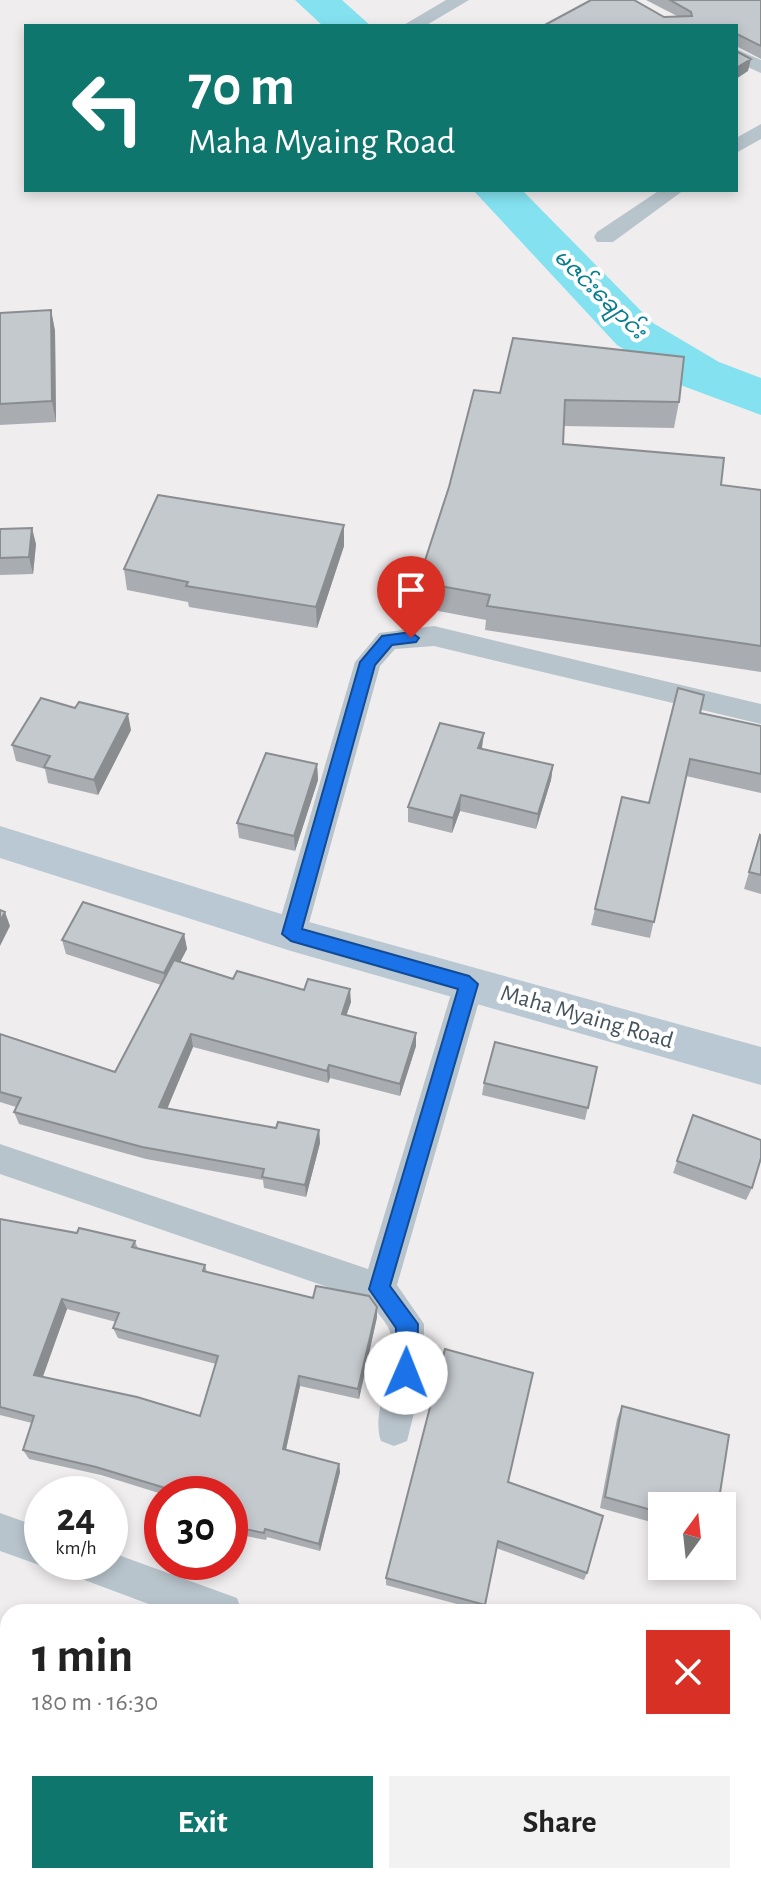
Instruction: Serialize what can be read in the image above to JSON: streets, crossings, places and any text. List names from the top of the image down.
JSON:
{
  "streets": {
    "street": ["Maha Myaing Road"]
  },
  "water": ["မဇင်းချောင်း"],
  "north": "top",
  "page": {
    "turn": ["70 m", "Maha Myaing Road"],
    "speed": "24 km/h",
    "limit": "30",
    "heading": ["1 min", "180 m · 16:30"],
    "buttons": ["Exit", "Share"]
  }
}
